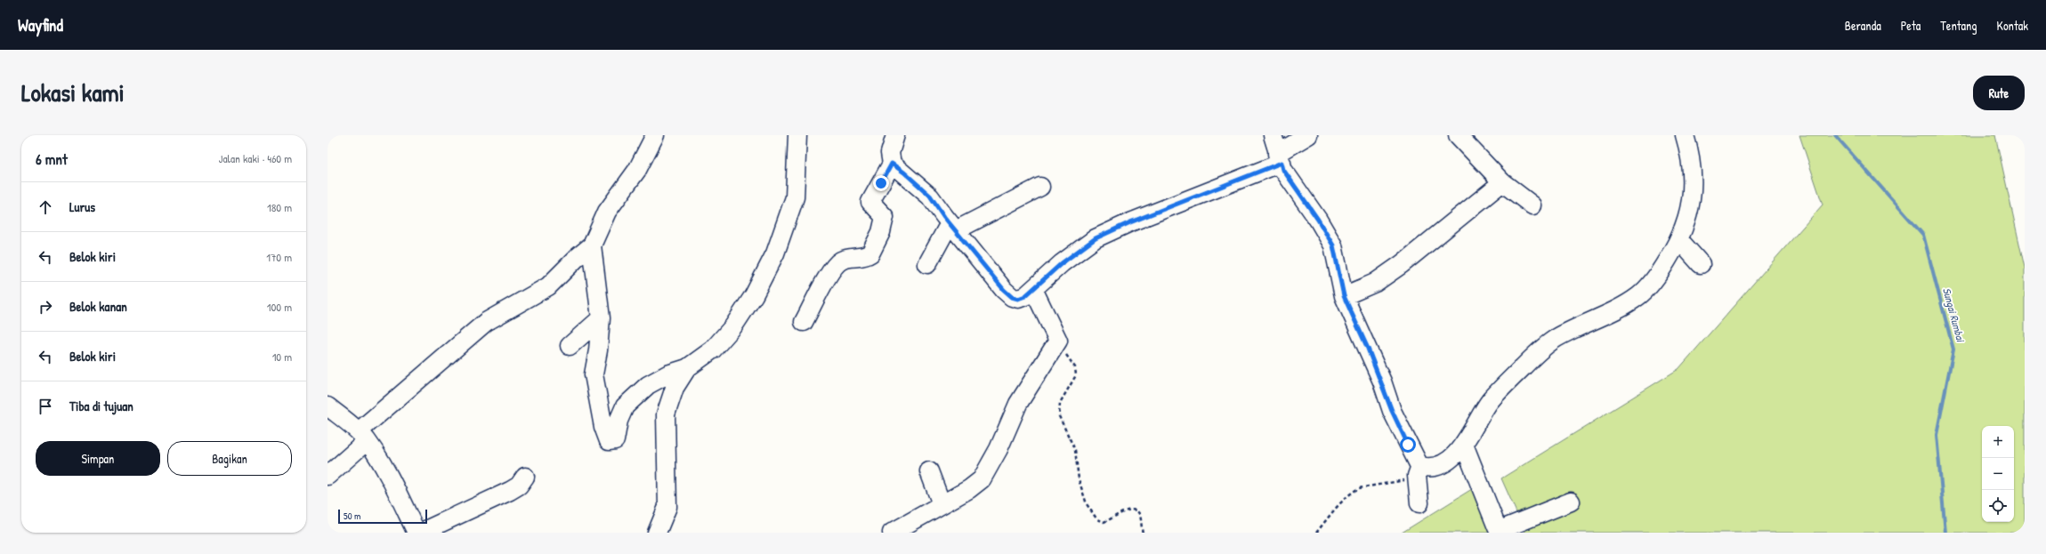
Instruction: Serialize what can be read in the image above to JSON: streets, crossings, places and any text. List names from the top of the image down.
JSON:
{
  "water": ["Sungai Rumbai"],
  "scale_bar": "50 m",
  "page": {
    "header": "Wayfind",
    "nav": [
      "Beranda",
      "Peta",
      "Tentang",
      "Kontak"
    ],
    "title": "Lokasi kami",
    "buttons": [
      "Rute",
      ["Simpan", "Bagikan"]
    ],
    "heading": ["6 mnt", "Jalan kaki · 460 m"],
    "list": [
      ["Lurus", "180 m"],
      ["Belok kiri", "170 m"],
      ["Belok kanan", "100 m"],
      ["Belok kiri", "10 m"],
      "Tiba di tujuan"
    ],
    "map_buttons": ["+", "−"],
    "scale": "50 m"
  }
}
